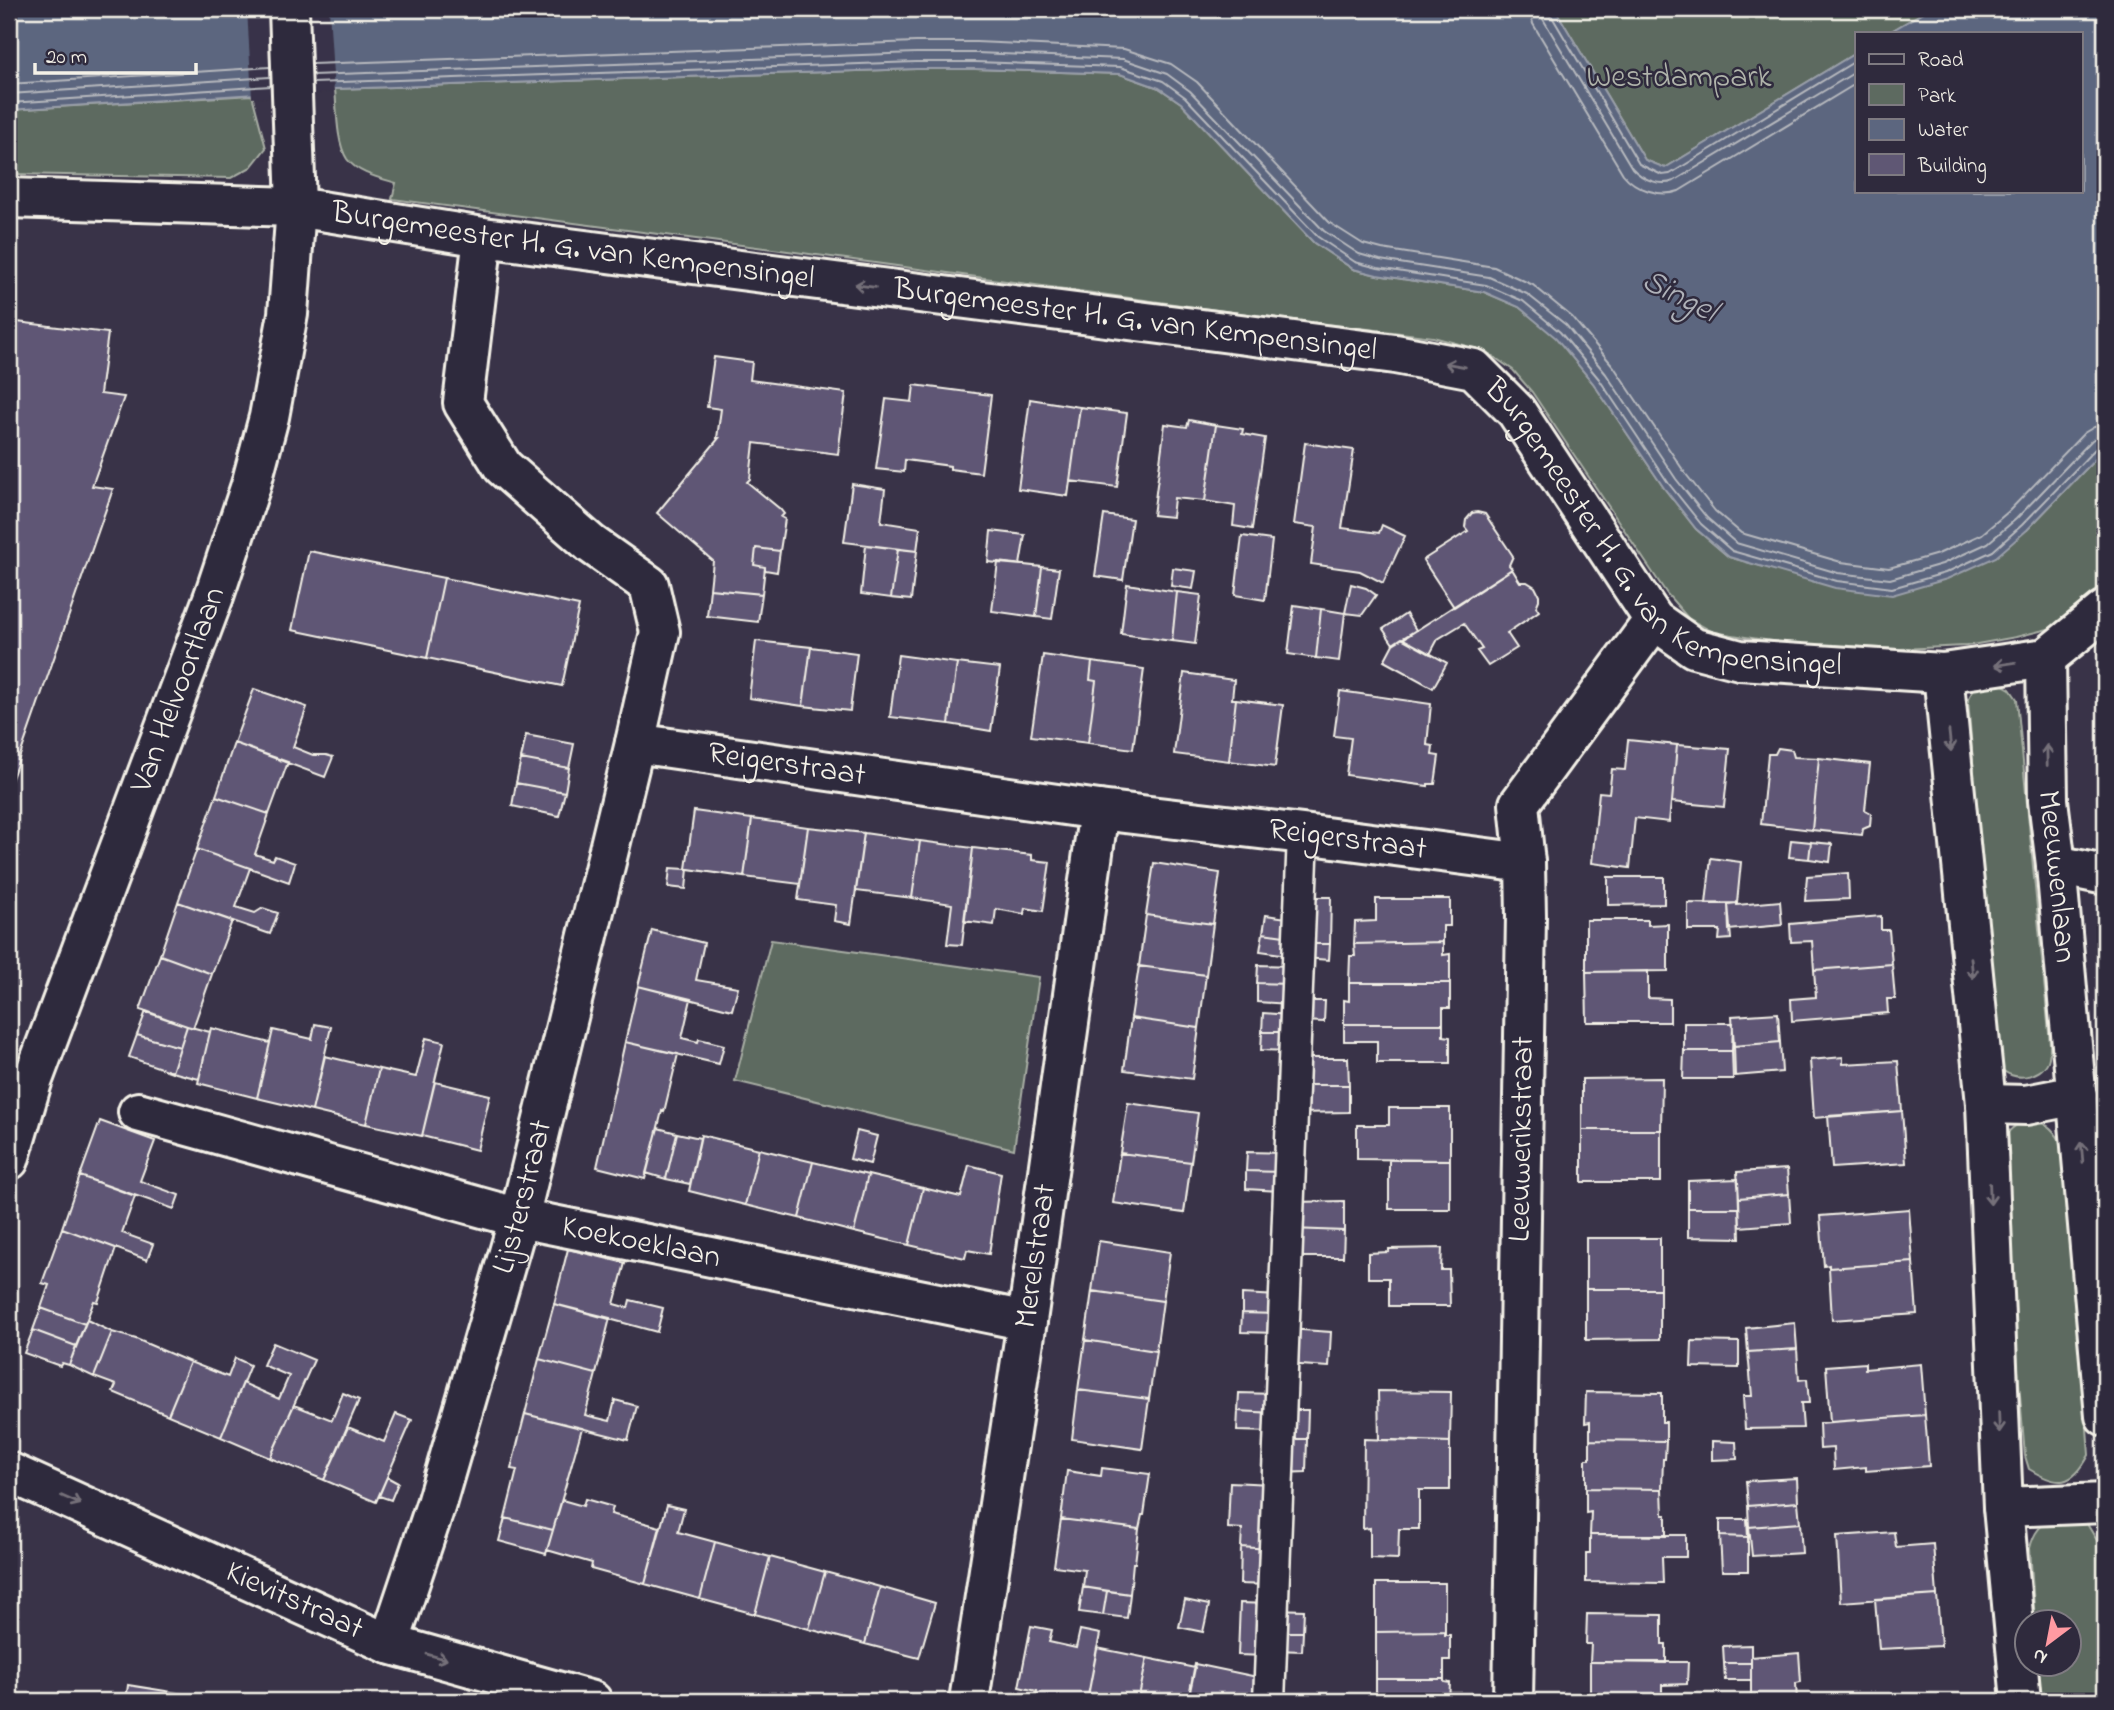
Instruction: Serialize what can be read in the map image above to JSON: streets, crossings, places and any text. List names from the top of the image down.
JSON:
{
  "streets": {
    "street": [
      "Burgemeester H. G. van Kempensingel",
      "Van Helvoortlaan",
      "Reigerstraat",
      "Meeuwenlaan",
      "Leeuwerikstraat",
      "Lijsterstraat",
      "Koekoeklaan",
      "Merelstraat",
      "Kievitstraat"
    ]
  },
  "crossings": [
    ["Burgemeester H. G. van Kempensingel", "Van Helvoortlaan"],
    ["Burgemeester H. G. van Kempensingel", "Meeuwenlaan"],
    ["Burgemeester H. G. van Kempensingel", "Leeuwerikstraat"],
    ["Reigerstraat", "Leeuwerikstraat"],
    ["Reigerstraat", "Lijsterstraat"],
    ["Reigerstraat", "Merelstraat"],
    ["Lijsterstraat", "Koekoeklaan"],
    ["Lijsterstraat", "Kievitstraat"],
    ["Koekoeklaan", "Merelstraat"]
  ],
  "one_way": ["Burgemeester H. G. van Kempensingel", "Kievitstraat"],
  "water": ["Singel"],
  "parks": ["Westdampark"],
  "legend": [
    "Road",
    "Park",
    "Water",
    "Building"
  ],
  "scale_bar": "20 m",
  "north": "bottom left"
}
